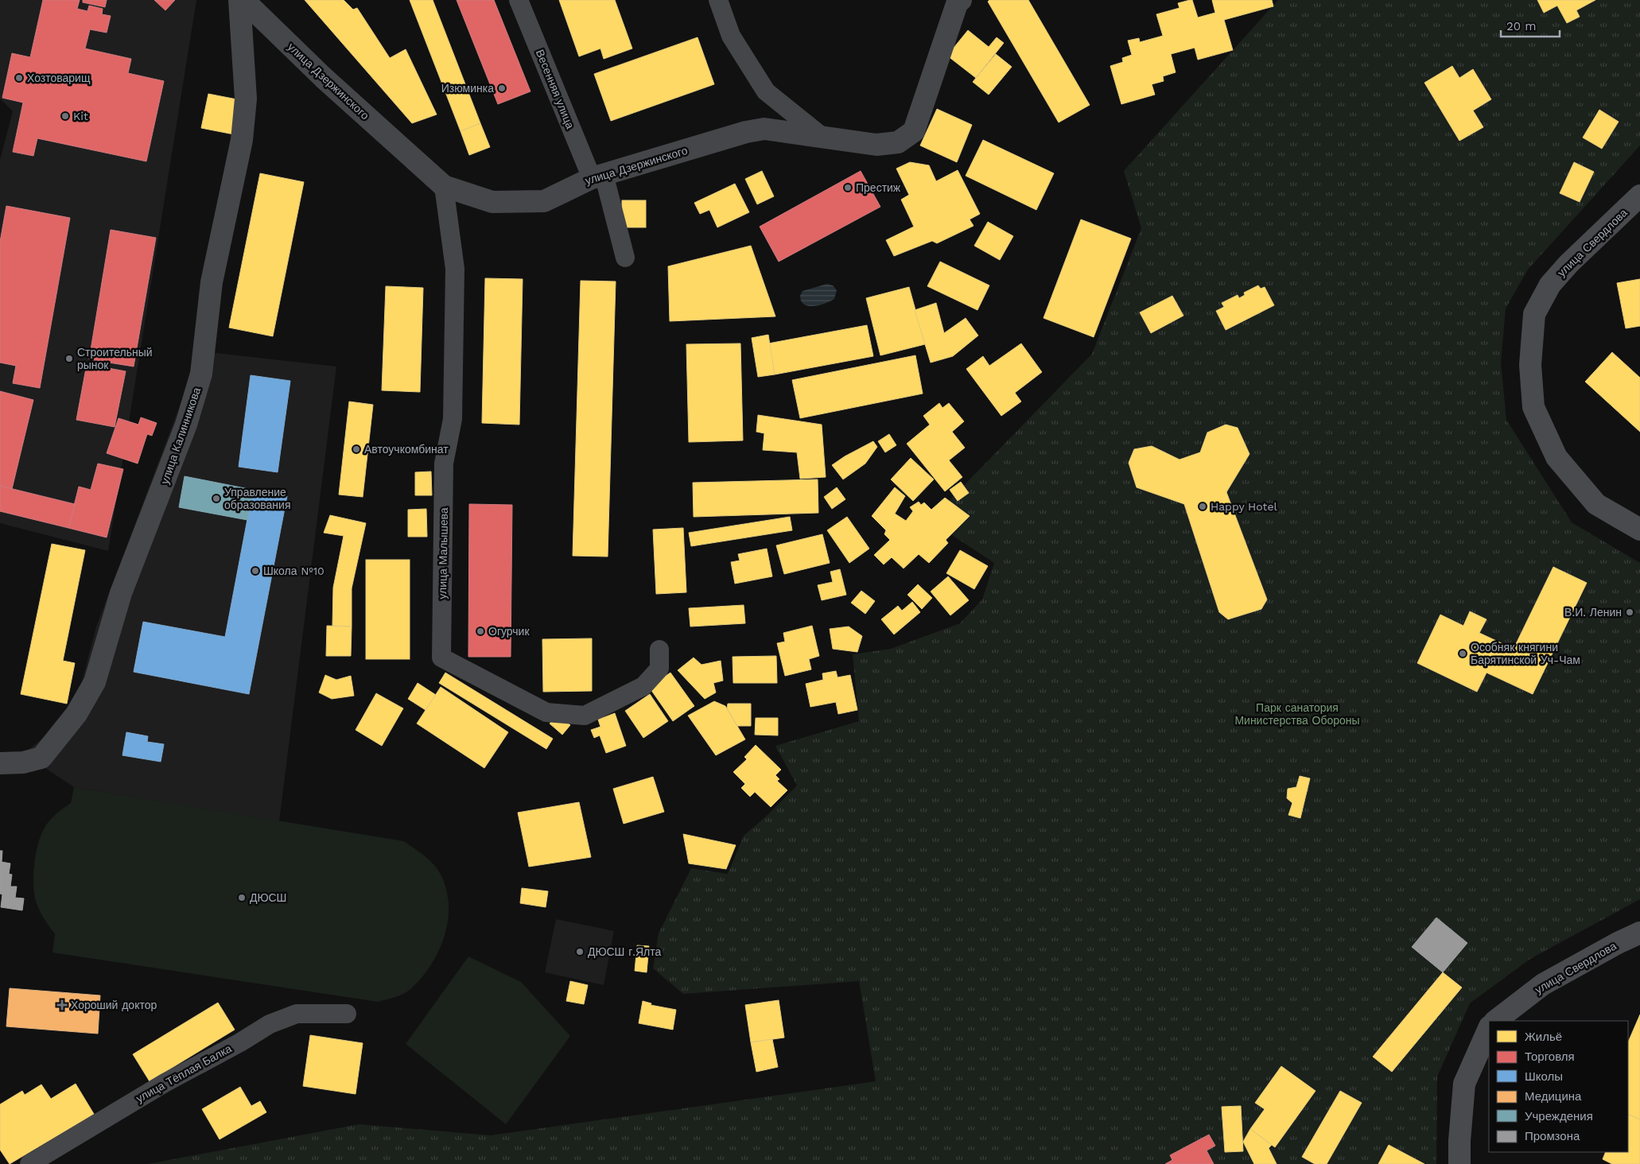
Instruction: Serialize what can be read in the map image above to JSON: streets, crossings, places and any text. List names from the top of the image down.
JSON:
{
  "streets": {
    "main road": ["улица Свердлова"],
    "street": [
      "улица Дзержинского",
      "Весенняя улица",
      "улица Калинникова",
      "улица Малышева",
      "улица Тёплая Балка"
    ]
  },
  "crossings": [
    ["улица Дзержинского", "Весенняя улица"],
    ["улица Дзержинского", "улица Малышева"]
  ],
  "parks": ["Парк санатория Министерства Обороны"],
  "places": {
    "other": [
      "Хозтоварищ",
      "Изюминка",
      "Kit",
      "Престиж",
      "Строительный рынок",
      "Автоучкомбинат",
      "Управление образования",
      "Happy Hotel",
      "Школа №10",
      "В.И. Ленин",
      "Огурчик",
      "Особняк княгини Барятинской Уч-Чам",
      "ДЮСШ",
      "ДЮСШ г.Ялта"
    ],
    "health": ["Хороший доктор"]
  },
  "legend": [
    "Жильё",
    "Торговля",
    "Школы",
    "Медицина",
    "Учреждения",
    "Промзона"
  ],
  "scale_bar": "20 m"
}
